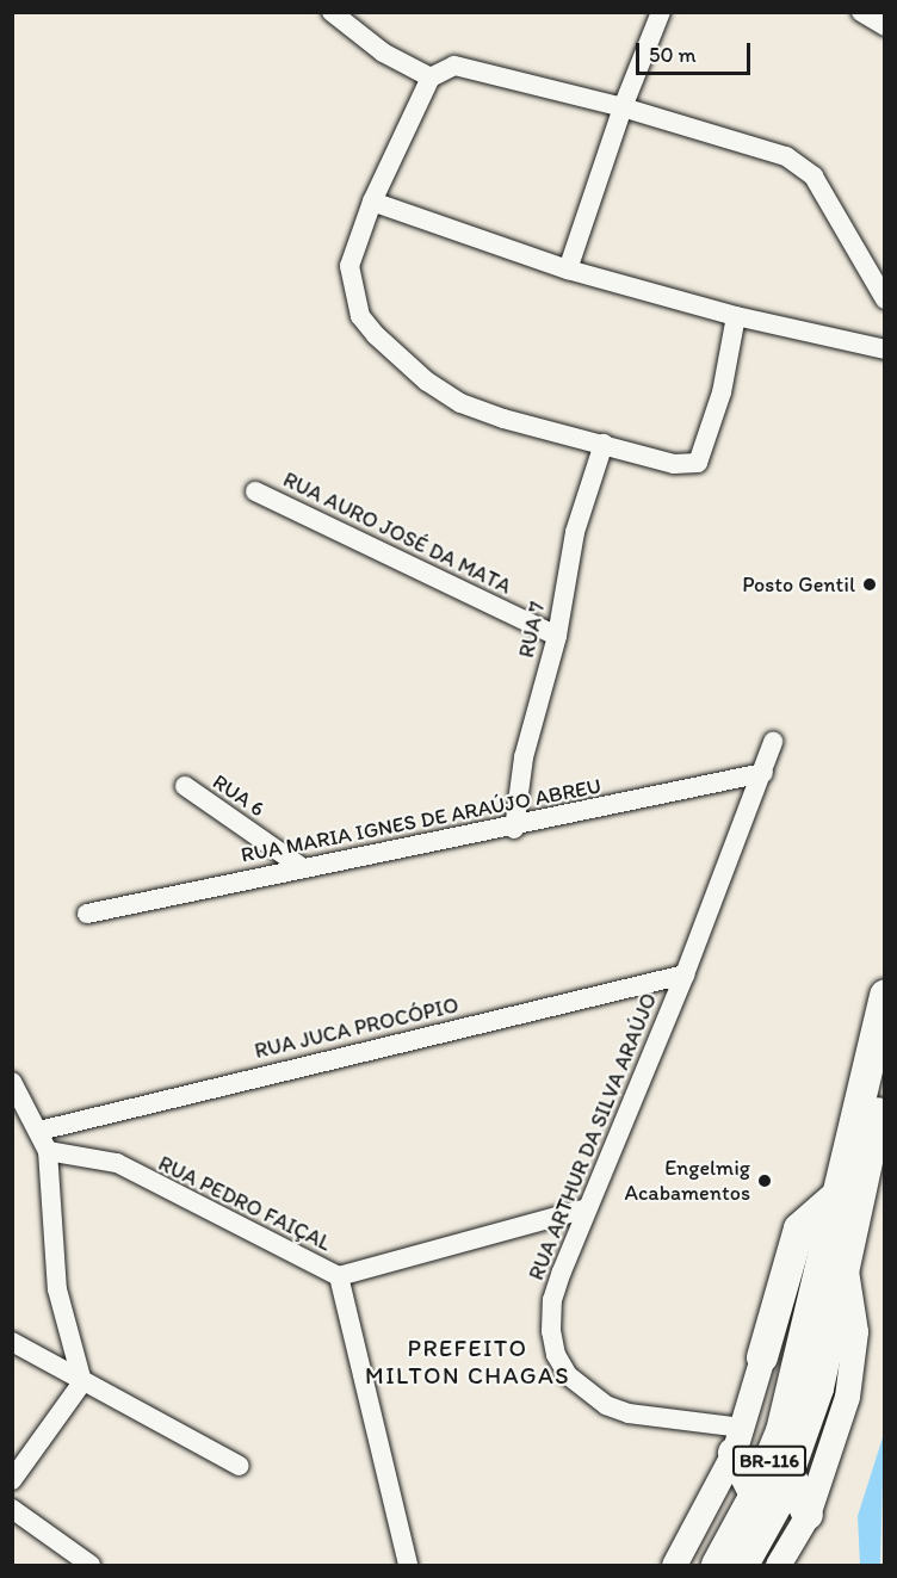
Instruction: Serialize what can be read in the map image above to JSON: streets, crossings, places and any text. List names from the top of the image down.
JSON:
{
  "streets": {
    "highway": ["BR-116"],
    "street": [
      "RUA AURO JOSÉ DA MATA",
      "RUA 7",
      "RUA 6",
      "RUA MARIA IGNES DE ARAÚJO ABREU",
      "RUA JUCA PROCÓPIO",
      "RUA ARTHUR DA SILVA ARAÚJO",
      "RUA PEDRO FAIÇAL"
    ]
  },
  "crossings": [
    ["RUA AURO JOSÉ DA MATA", "RUA 7"],
    ["RUA 7", "RUA MARIA IGNES DE ARAÚJO ABREU"],
    ["RUA 6", "RUA MARIA IGNES DE ARAÚJO ABREU"],
    ["RUA MARIA IGNES DE ARAÚJO ABREU", "RUA ARTHUR DA SILVA ARAÚJO"],
    ["RUA JUCA PROCÓPIO", "RUA ARTHUR DA SILVA ARAÚJO"],
    ["RUA ARTHUR DA SILVA ARAÚJO", "RUA PEDRO FAIÇAL"]
  ],
  "districts": ["PREFEITO MILTON CHAGAS"],
  "places": ["Posto Gentil", "Engelmig Acabamentos"],
  "scale_bar": "50 m"
}
